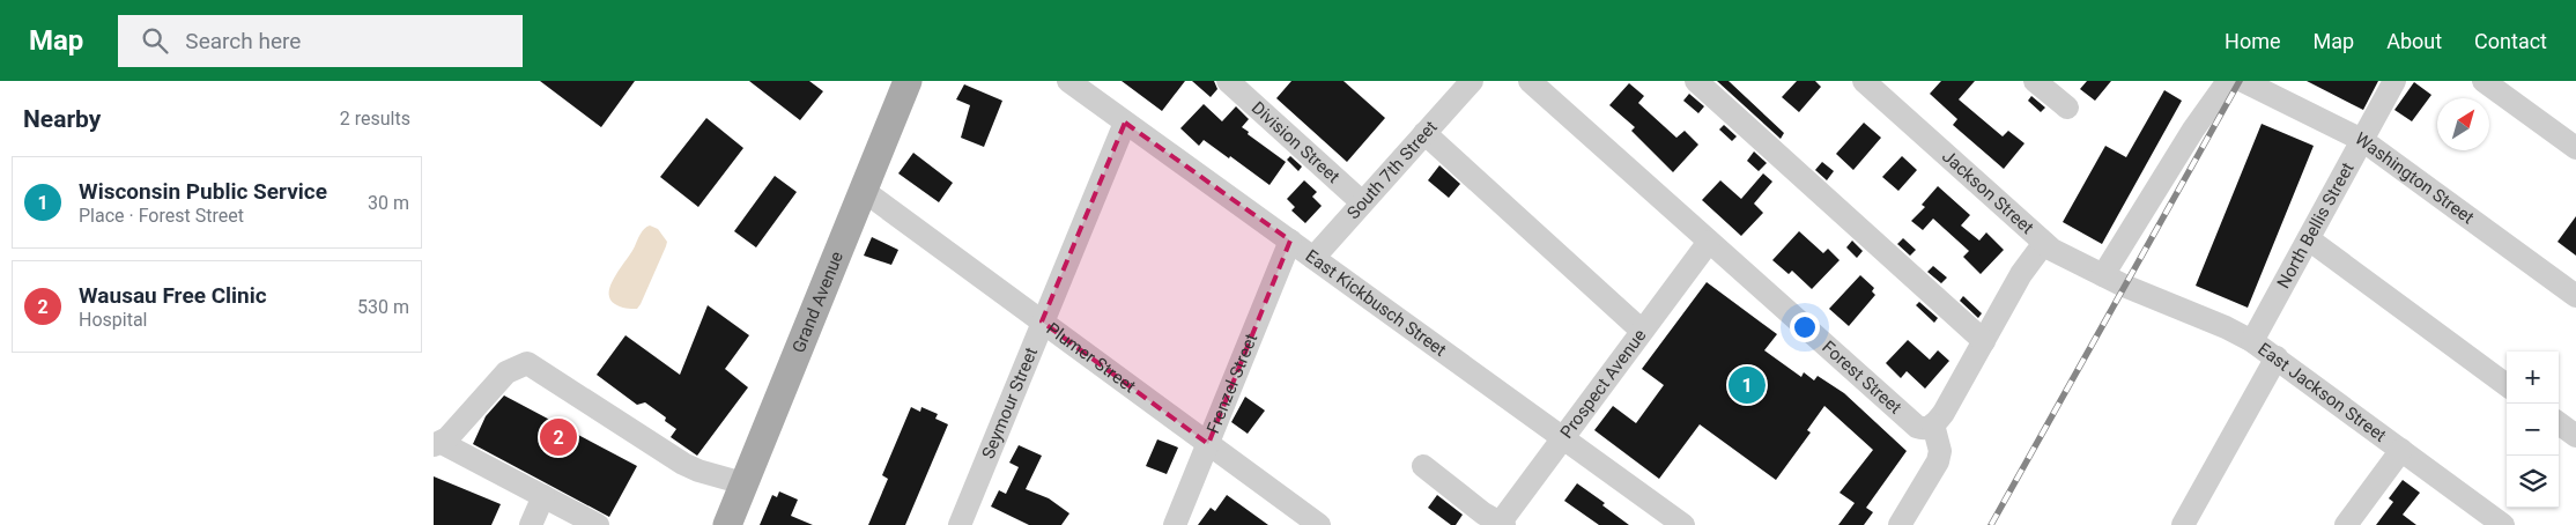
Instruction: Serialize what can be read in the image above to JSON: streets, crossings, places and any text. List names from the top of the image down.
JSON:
{
  "streets": {
    "main road": ["Grand Avenue"],
    "street": [
      "Division Street",
      "South 7th Street",
      "Washington Street",
      "Jackson Street",
      "North Bellis Street",
      "East Kickbusch Street",
      "Plumer Street",
      "Forest Street",
      "Frenzel Street",
      "Prospect Avenue",
      "East Jackson Street",
      "Seymour Street"
    ]
  },
  "crossings": [
    ["Division Street", "South 7th Street"],
    ["South 7th Street", "East Kickbusch Street"],
    ["Washington Street", "North Bellis Street"],
    ["Jackson Street", "East Jackson Street"],
    ["North Bellis Street", "East Jackson Street"],
    ["Grand Avenue", "Plumer Street"],
    ["East Kickbusch Street", "Frenzel Street"],
    ["East Kickbusch Street", "Prospect Avenue"],
    ["East Kickbusch Street", "Seymour Street"],
    ["Plumer Street", "Frenzel Street"],
    ["Plumer Street", "Seymour Street"],
    ["Forest Street", "Prospect Avenue"]
  ],
  "north": "top right",
  "page": {
    "header": "Map",
    "search": "Search here",
    "nav": [
      "Home",
      "Map",
      "About",
      "Contact"
    ],
    "heading": ["Nearby", "2 results"],
    "list": [
      {
        "mark": "1",
        "name": "Wisconsin Public Service",
        "note": "Place · Forest Street",
        "value": "30 m"
      },
      {
        "mark": "2",
        "name": "Wausau Free Clinic",
        "note": "Hospital",
        "value": "530 m"
      }
    ],
    "map_buttons": ["+", "−"],
    "pins": ["1", "2"]
  }
}
